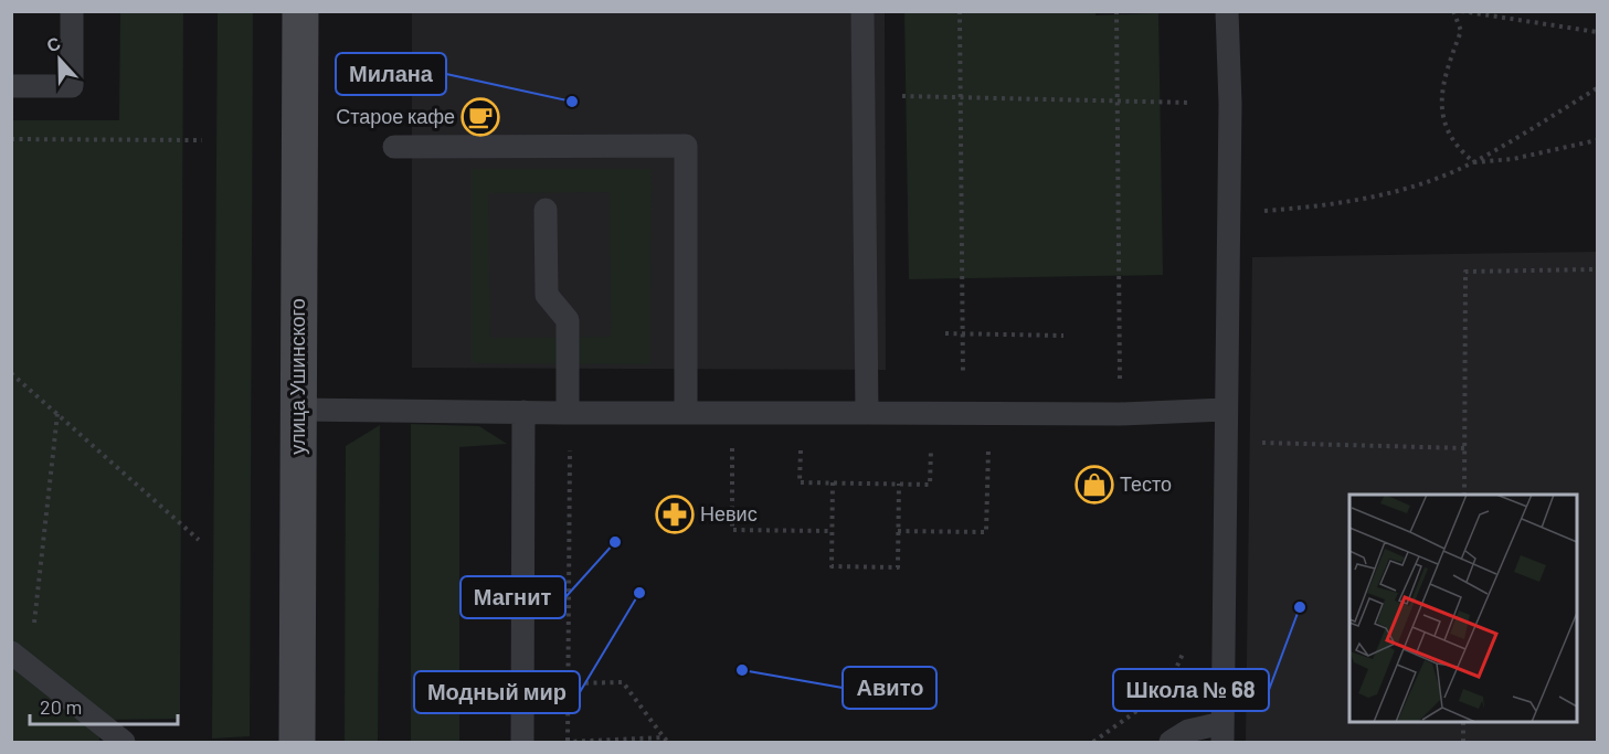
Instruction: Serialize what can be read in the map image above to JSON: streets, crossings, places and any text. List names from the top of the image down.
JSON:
{
  "streets": {
    "street": ["улица Ушинского"]
  },
  "places": {
    "other": [
      "Милана",
      "Магнит",
      "Модный мир",
      "Школа № 68",
      "Авито"
    ],
    "cafe": ["Старое кафе"],
    "shop": ["Тесто"],
    "pharmacy": ["Невис"]
  },
  "scale_bar": "20 m",
  "north": "top"
}
